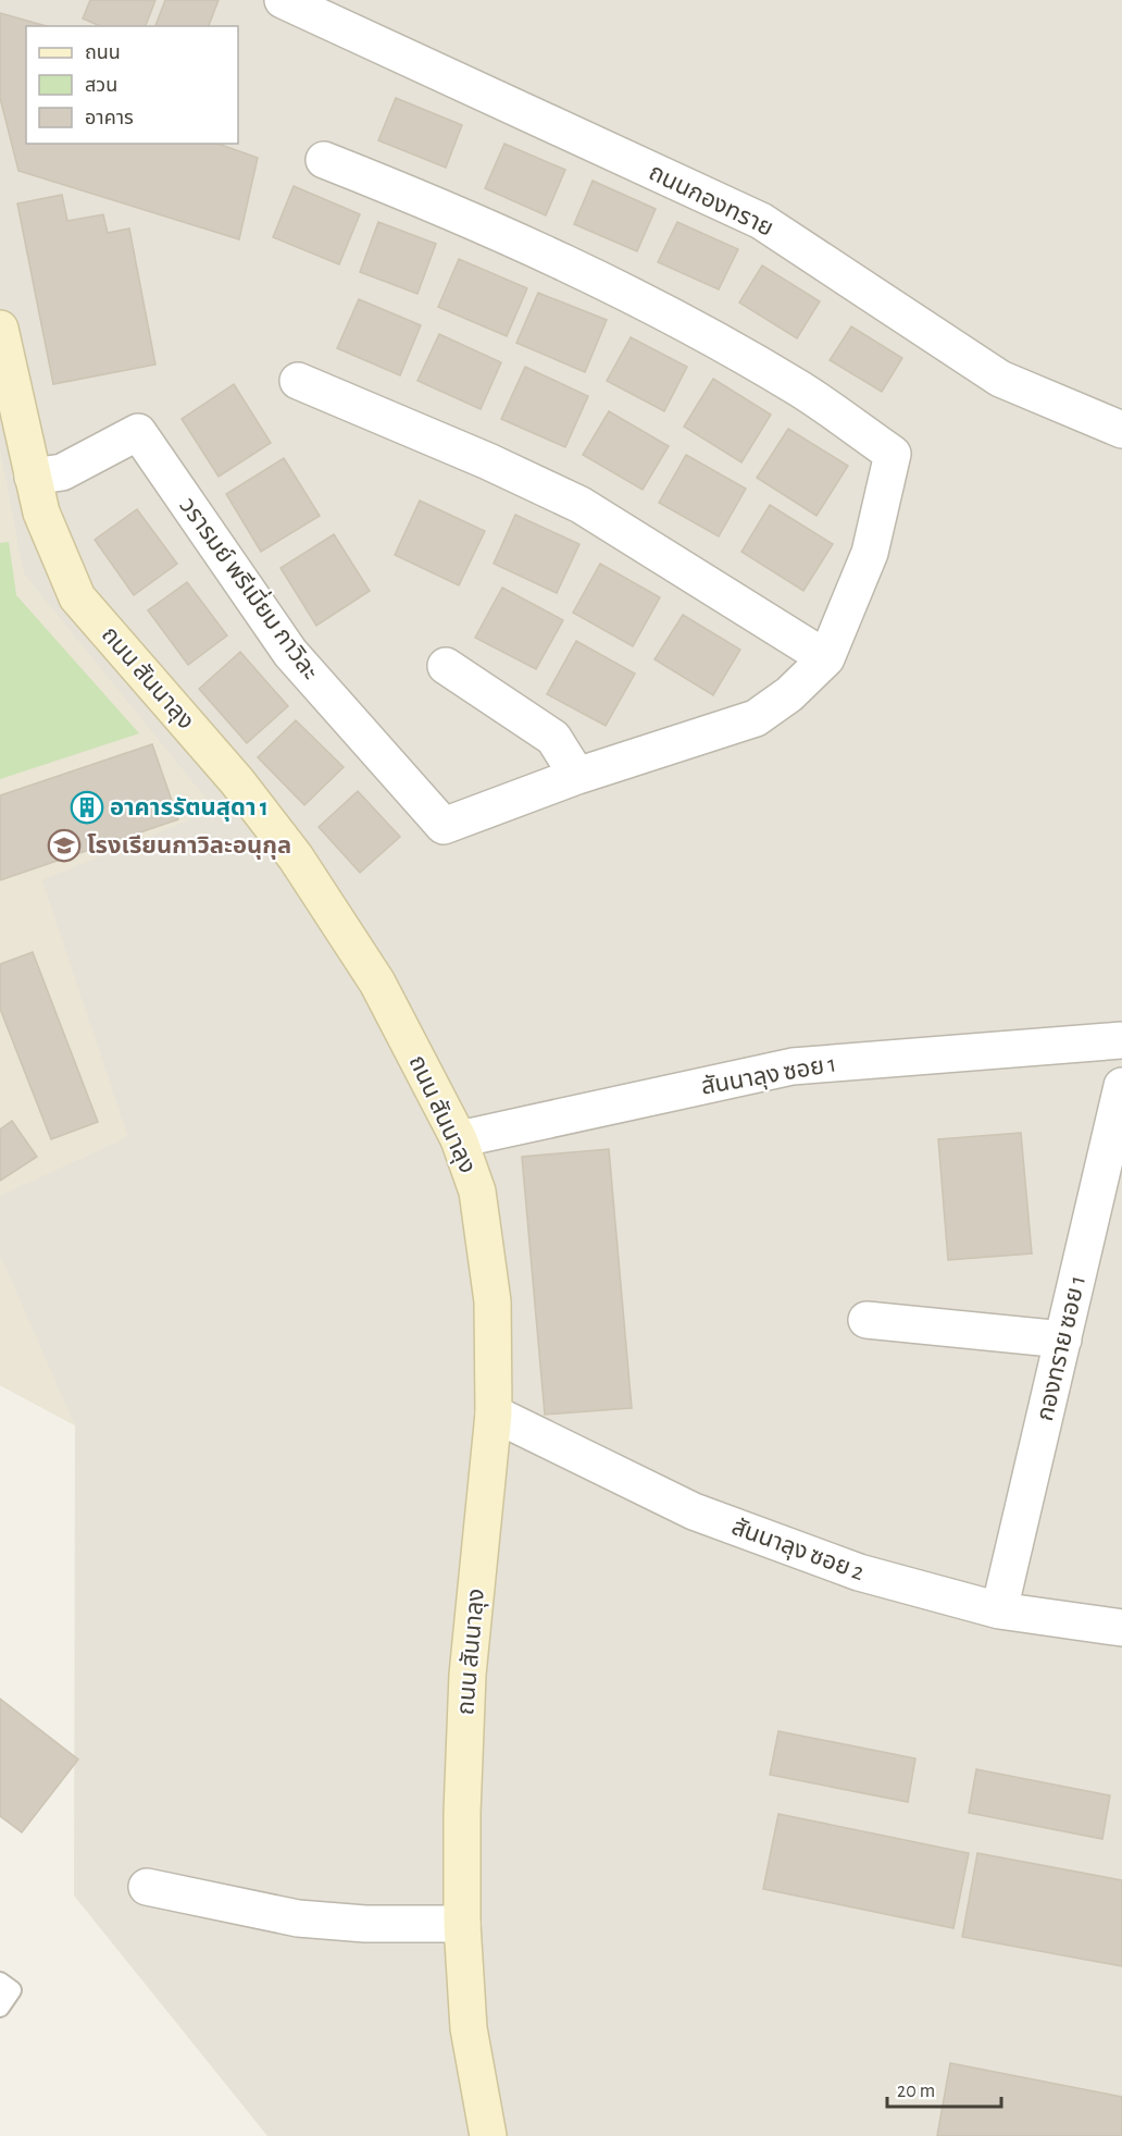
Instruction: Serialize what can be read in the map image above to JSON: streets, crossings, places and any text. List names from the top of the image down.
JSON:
{
  "streets": {
    "street": [
      "ถนนกองทราย",
      "วรารมย์ พรีเมี่ยม กาวิละ",
      "ถนน สันนาลุง",
      "สันนาลุง ซอย 1",
      "กองทราย ซอย 1",
      "สันนาลุง ซอย 2"
    ]
  },
  "crossings": [
    ["วรารมย์ พรีเมี่ยม กาวิละ", "ถนน สันนาลุง"],
    ["ถนน สันนาลุง", "สันนาลุง ซอย 1"],
    ["ถนน สันนาลุง", "สันนาลุง ซอย 2"],
    ["กองทราย ซอย 1", "สันนาลุง ซอย 2"]
  ],
  "places": {
    "building": ["อาคารรัตนสุดา 1"],
    "school or university": ["โรงเรียนกาวิละอนุกุล"]
  },
  "legend": ["ถนน", "สวน", "อาคาร"],
  "scale_bar": "20 m"
}
